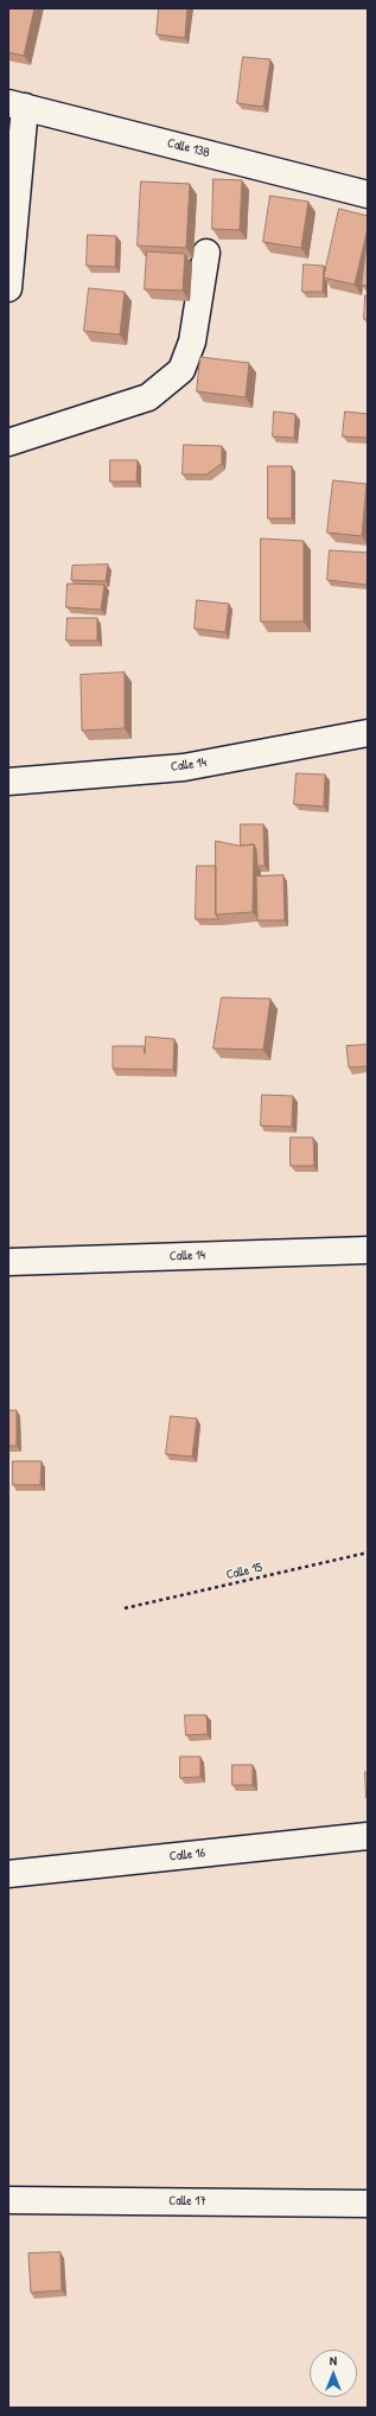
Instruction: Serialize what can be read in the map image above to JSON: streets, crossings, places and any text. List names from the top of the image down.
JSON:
{
  "streets": {
    "street": [
      "Calle 13B",
      "Calle 14",
      "Calle 16",
      "Calle 17"
    ],
    "path": ["Calle 15"]
  },
  "north": "top"
}
